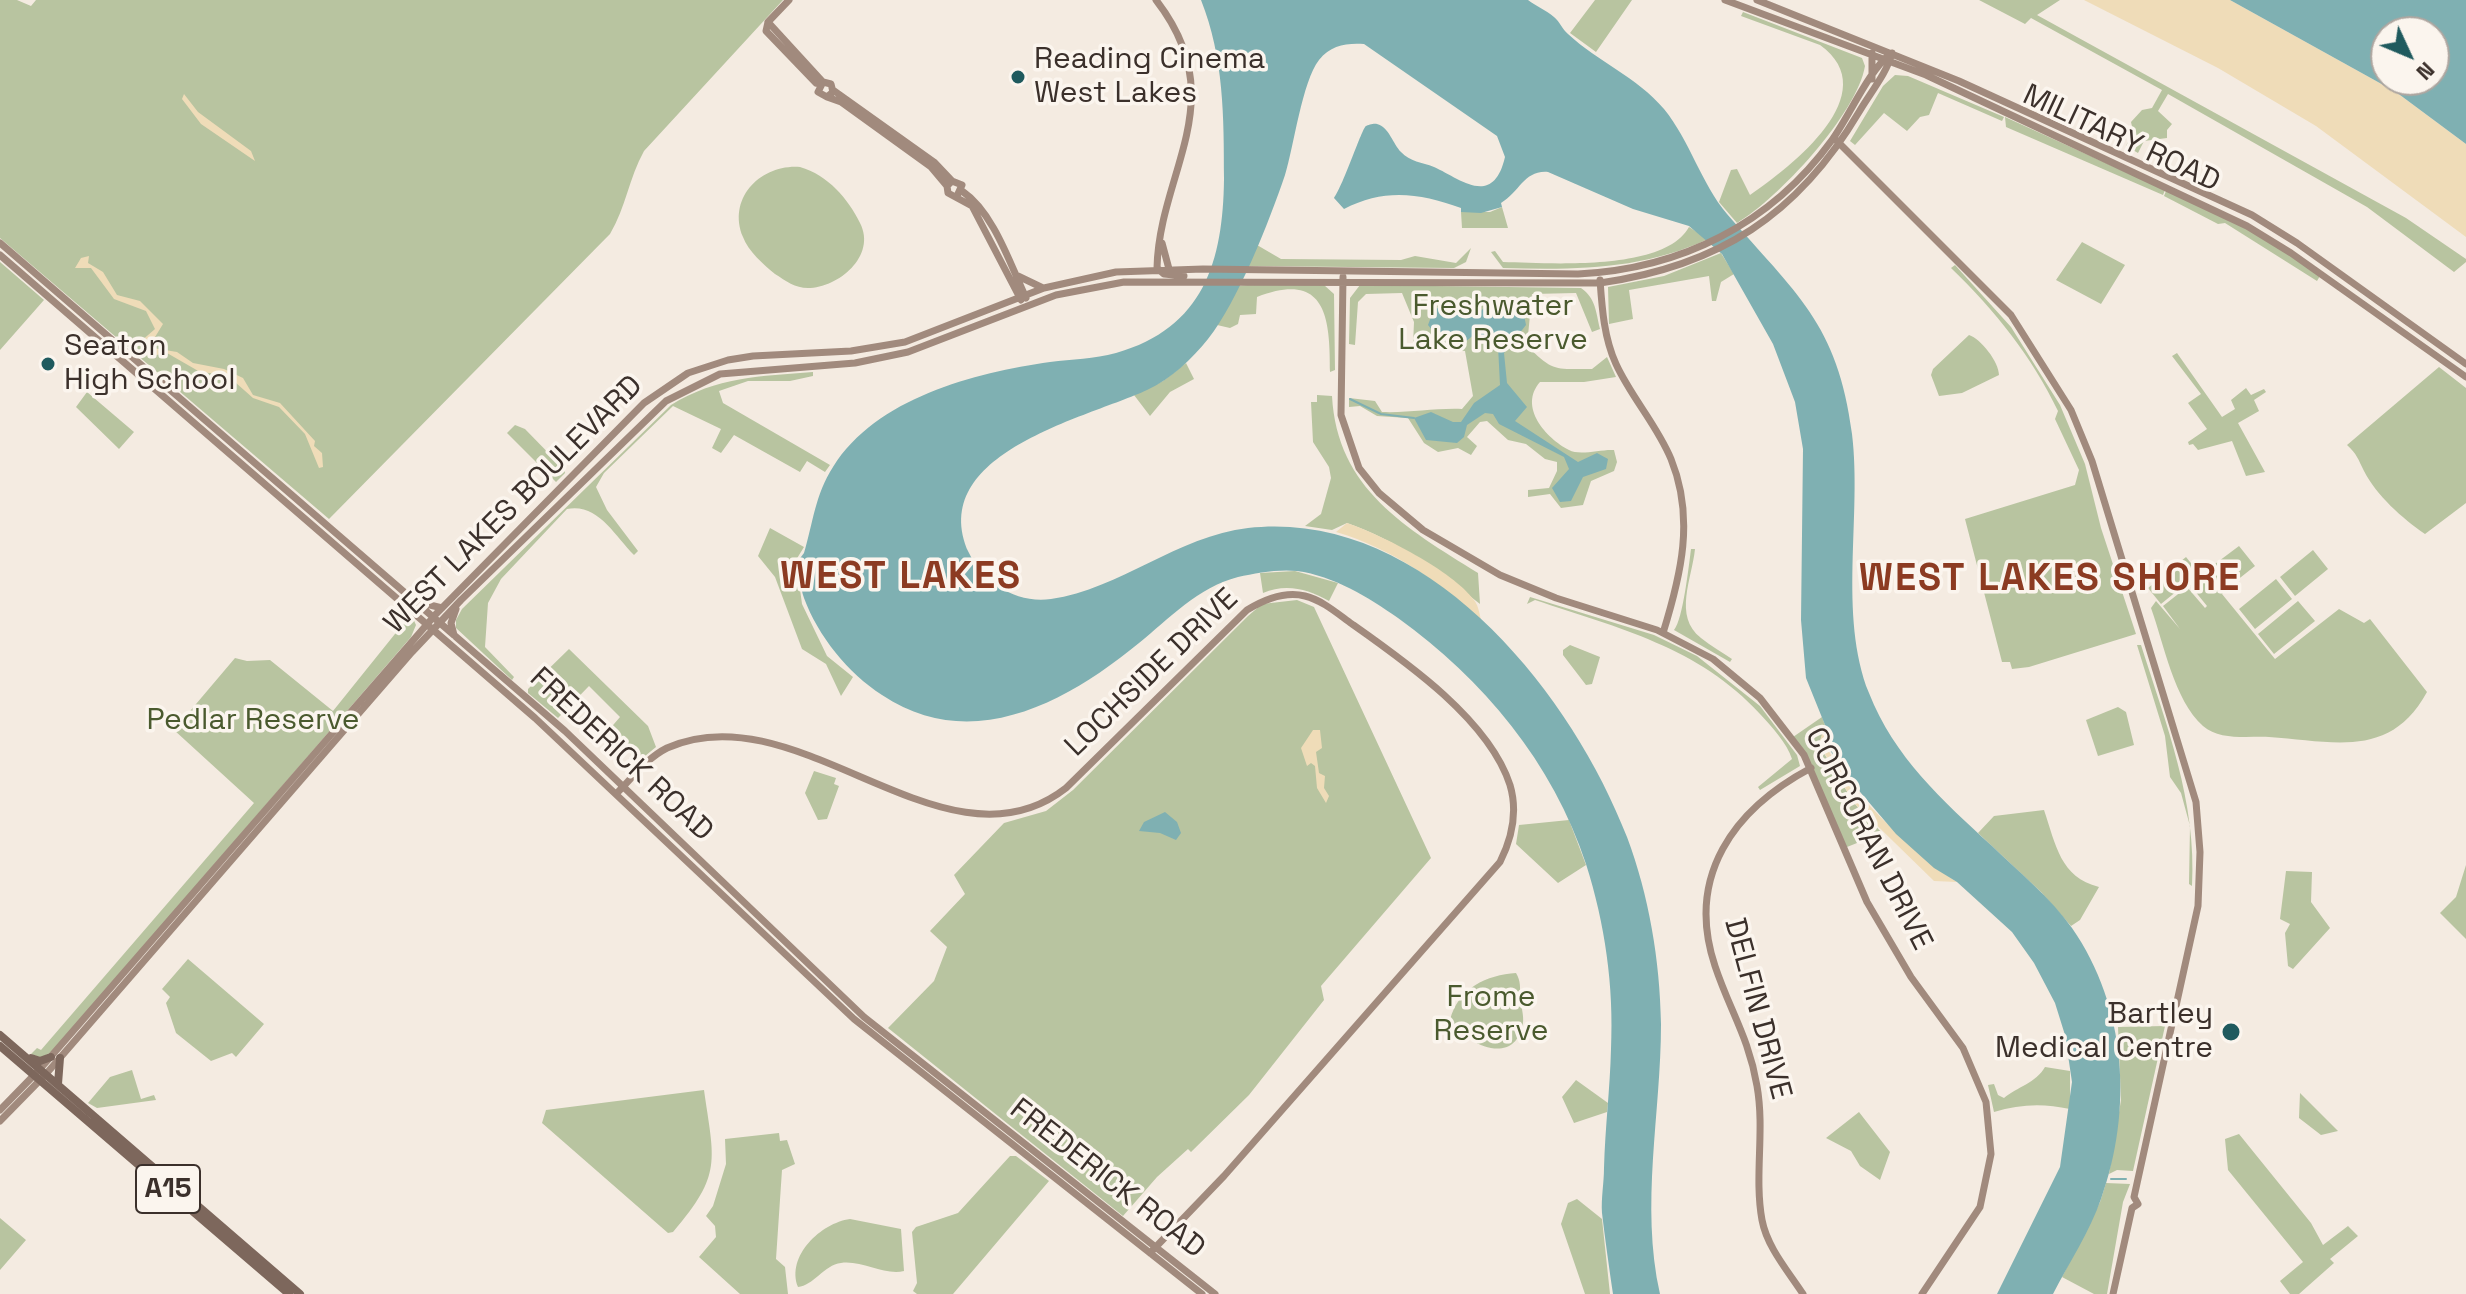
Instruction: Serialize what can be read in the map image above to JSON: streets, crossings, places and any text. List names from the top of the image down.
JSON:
{
  "streets": {
    "main road": [
      "MILITARY ROAD",
      "WEST LAKES BOULEVARD",
      "LOCHSIDE DRIVE",
      "FREDERICK ROAD",
      "CORCORAN DRIVE",
      "DELFIN DRIVE",
      "A15"
    ]
  },
  "crossings": [
    ["MILITARY ROAD", "WEST LAKES BOULEVARD"],
    ["WEST LAKES BOULEVARD", "FREDERICK ROAD"],
    ["WEST LAKES BOULEVARD", "CORCORAN DRIVE"],
    ["WEST LAKES BOULEVARD", "A15"],
    ["LOCHSIDE DRIVE", "FREDERICK ROAD"],
    ["CORCORAN DRIVE", "DELFIN DRIVE"]
  ],
  "districts": ["WEST LAKES", "WEST LAKES SHORE"],
  "parks": ["Freshwater Lake Reserve", "Pedlar Reserve", "Frome Reserve"],
  "places": ["Reading Cinema West Lakes", "Seaton High School", "Bartley Medical Centre"],
  "north": "bottom right"
}
